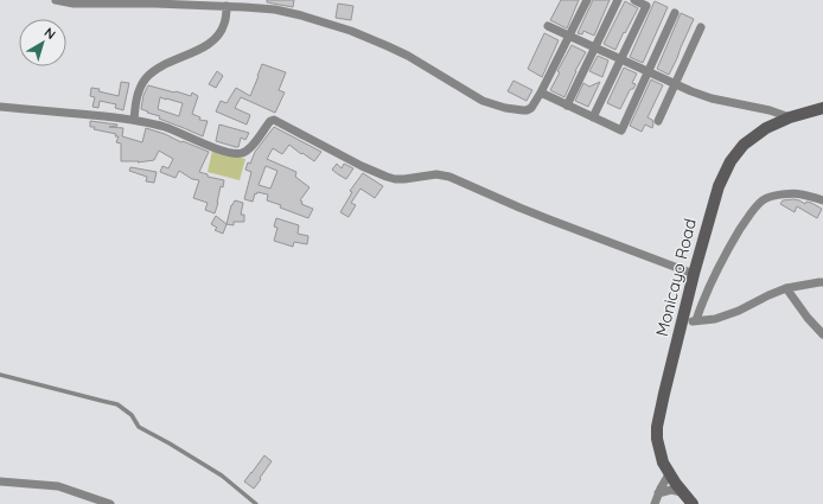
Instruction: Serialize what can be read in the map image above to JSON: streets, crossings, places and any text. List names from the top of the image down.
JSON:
{
  "streets": {
    "main road": ["Monicayo Road"]
  },
  "north": "top right"
}
